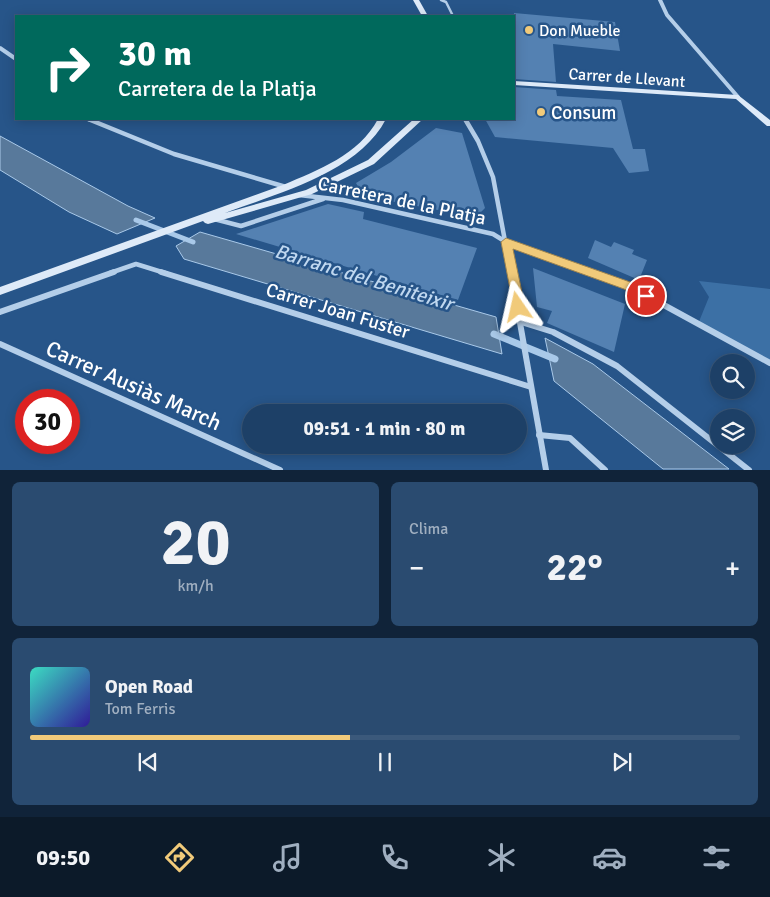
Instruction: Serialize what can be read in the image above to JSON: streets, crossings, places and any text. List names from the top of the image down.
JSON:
{
  "streets": {
    "main road": ["Carrer de Llevant"],
    "street": ["Carretera de la Platja", "Carrer Joan Fuster", "Carrer Ausiàs March"]
  },
  "water": ["Barranc del Beniteixir"],
  "places": ["Don Mueble", "Consum"],
  "page": {
    "turn": ["30 m", "Carretera de la Platja"],
    "limit": "30",
    "trip": "09:51 · 1 min · 80 m",
    "tile": [
      ["20", "km/h"],
      "Clima"
    ],
    "heat": ["−", "22°", "+"],
    "song": ["Open Road", "Tom Ferris"],
    "tabs": "09:50"
  }
}
